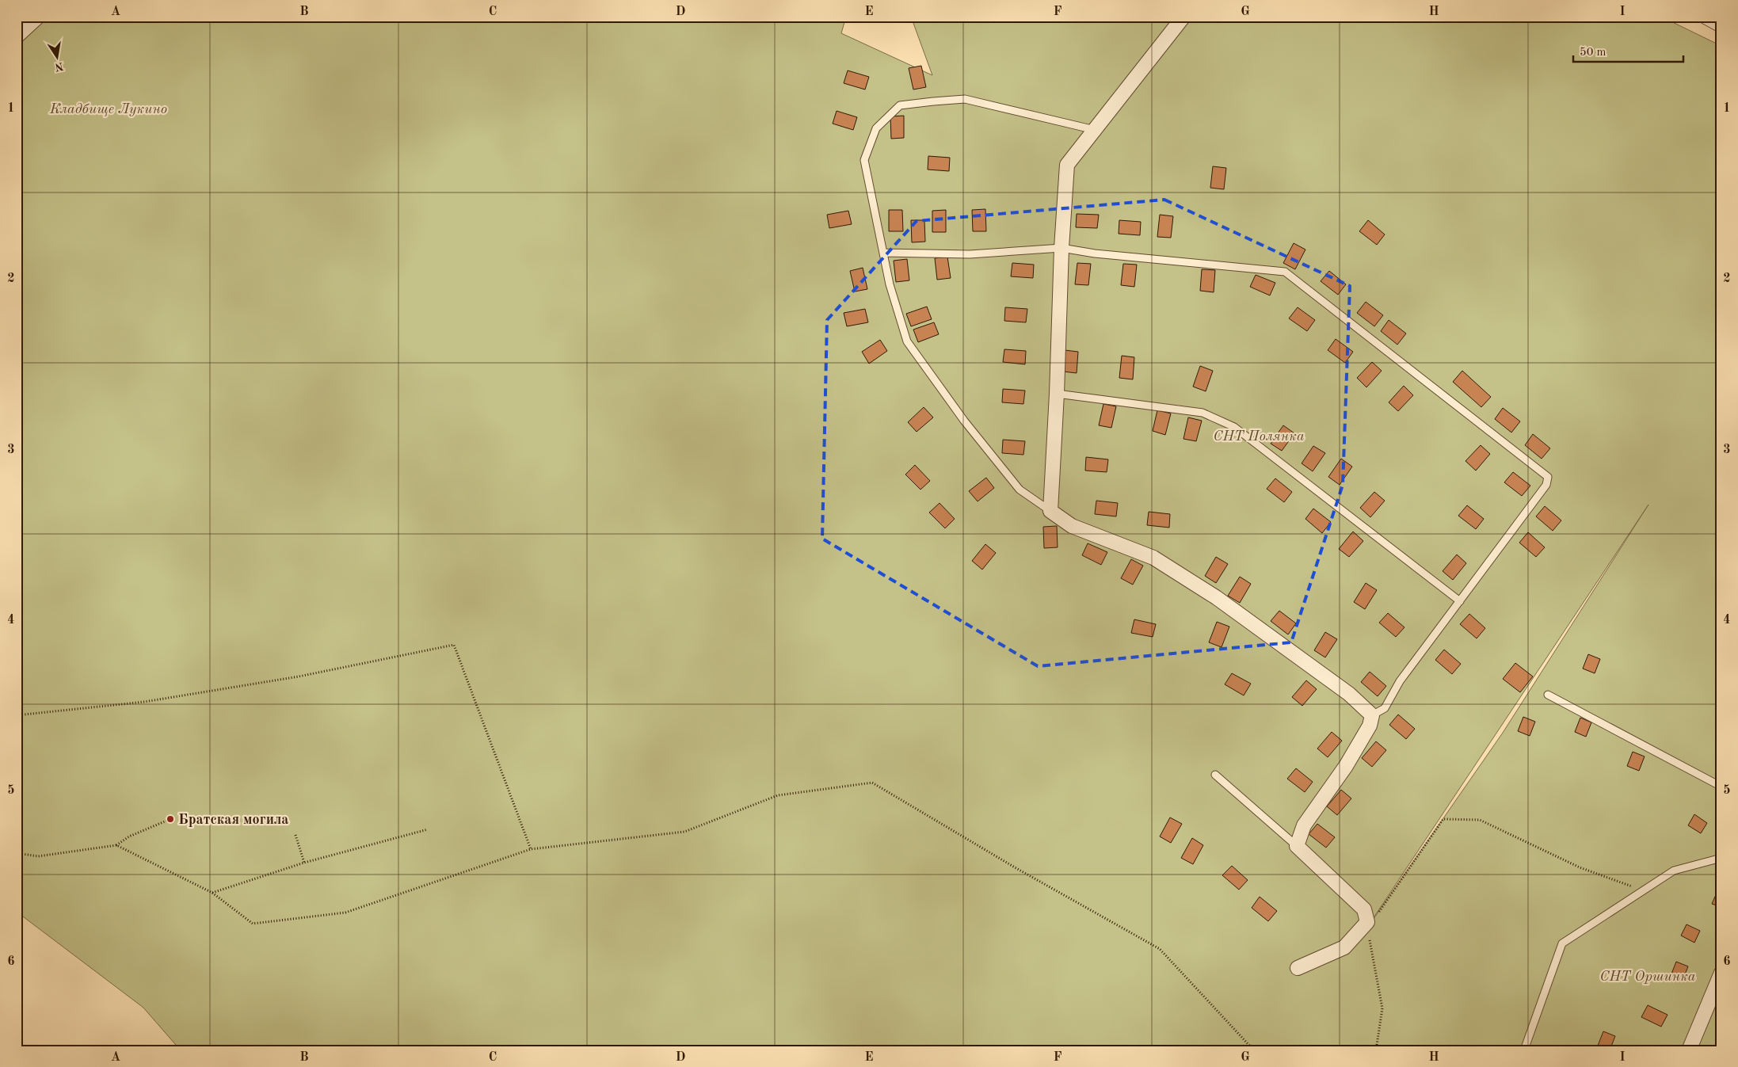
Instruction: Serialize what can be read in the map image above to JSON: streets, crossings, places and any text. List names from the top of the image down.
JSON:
{
  "parks": ["Кладбище Лукино", "СНТ Полянка", "СНТ Оршинка"],
  "places": ["Братская могила"],
  "scale_bar": "50 m",
  "north": "bottom",
  "grid": {
    "columns": [
      "A",
      "B",
      "C",
      "D",
      "E",
      "F",
      "G",
      "H",
      "I"
    ],
    "rows": [
      "1",
      "2",
      "3",
      "4",
      "5",
      "6"
    ]
  }
}
